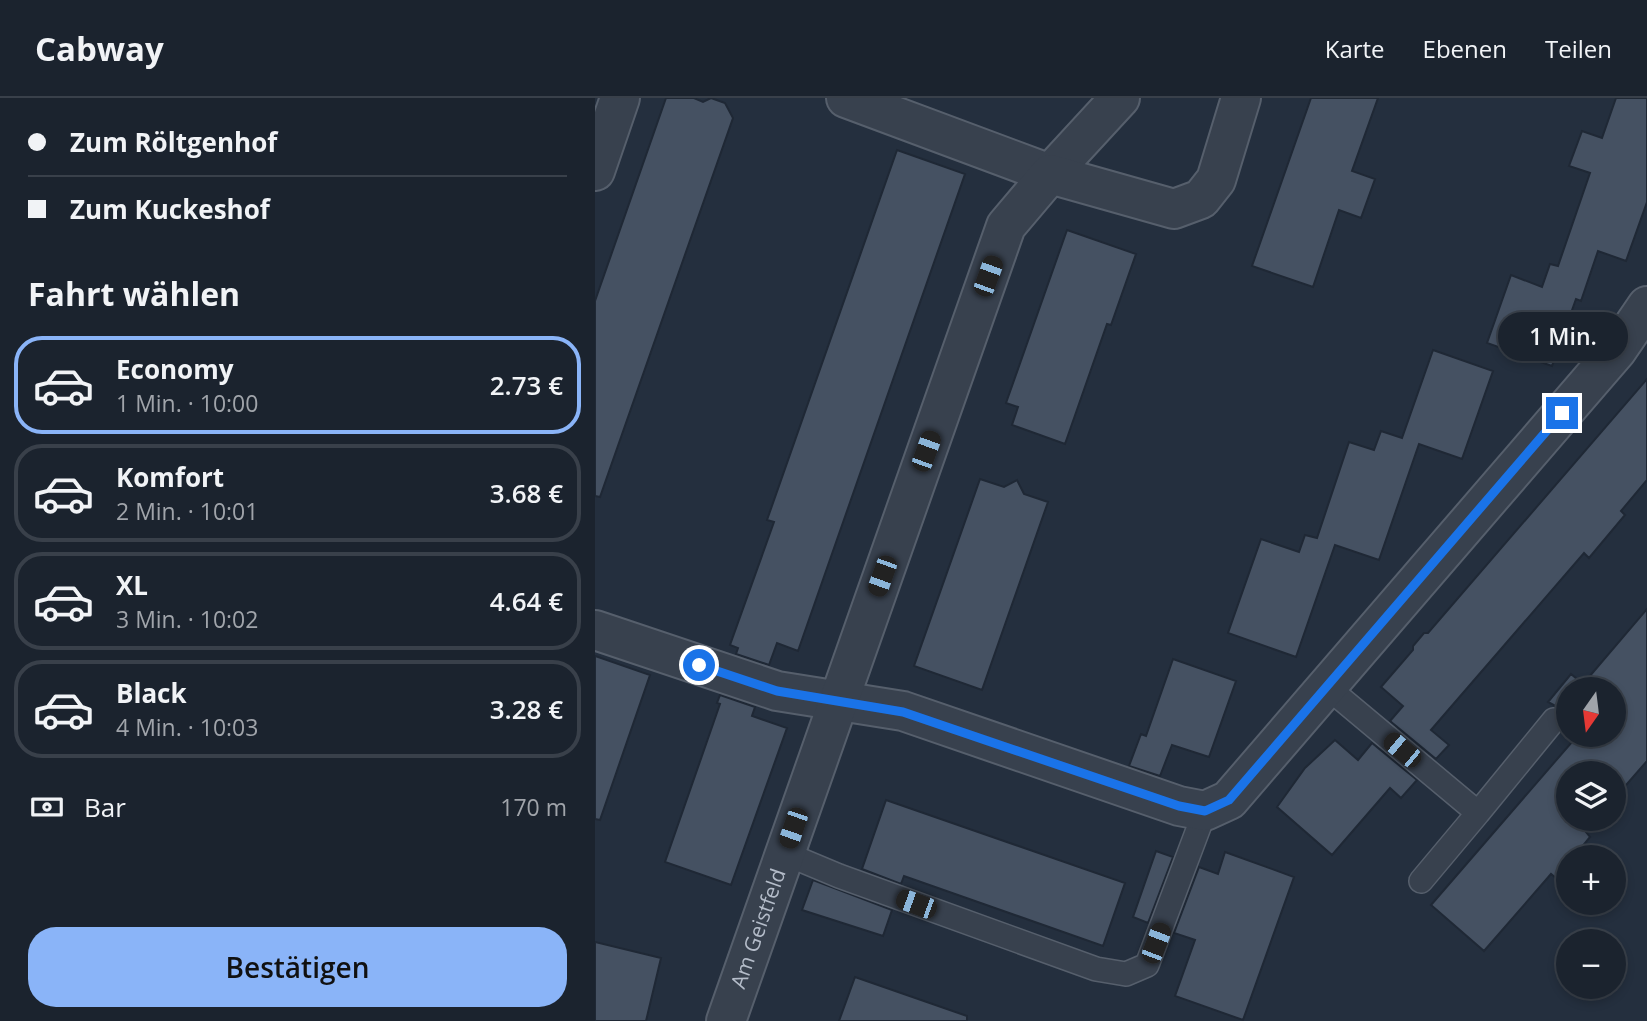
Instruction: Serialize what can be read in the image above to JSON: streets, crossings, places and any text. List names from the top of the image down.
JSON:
{
  "streets": {
    "street": ["Am Geistfeld"]
  },
  "north": "bottom",
  "page": {
    "header": "Cabway",
    "nav": ["Karte", "Ebenen", "Teilen"],
    "banner": ["Zum Röltgenhof", "Zum Kuckeshof"],
    "heading": "Fahrt wählen",
    "bubble": "1 Min.",
    "list": [
      {
        "name": "Economy",
        "note": "1 Min. · 10:00",
        "value": "2.73 €"
      },
      {
        "name": "Komfort",
        "note": "2 Min. · 10:01",
        "value": "3.68 €"
      },
      {
        "name": "XL",
        "note": "3 Min. · 10:02",
        "value": "4.64 €"
      },
      {
        "name": "Black",
        "note": "4 Min. · 10:03",
        "value": "3.28 €"
      }
    ],
    "map_buttons": ["+", "−"],
    "pay": ["Bar", "170 m"],
    "buttons": "Bestätigen"
  }
}
